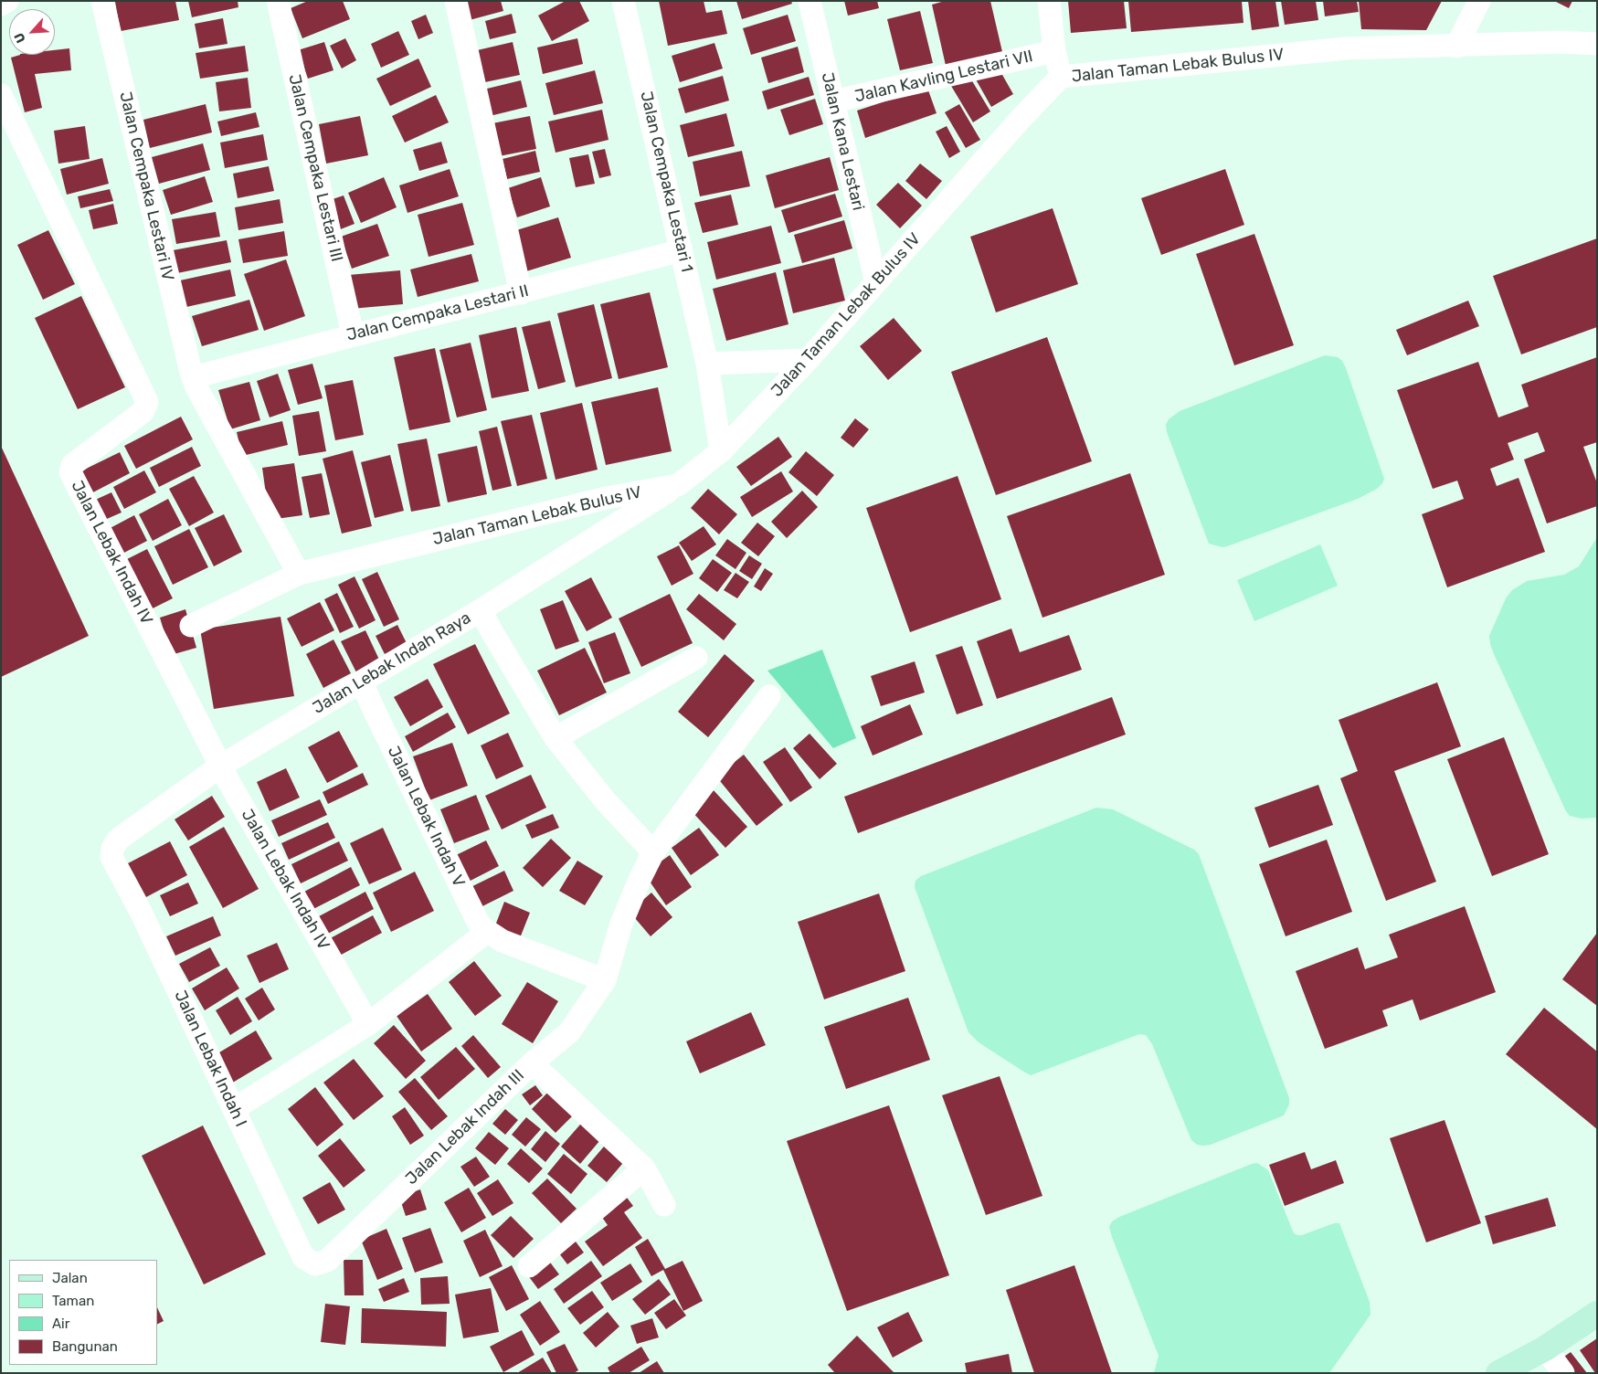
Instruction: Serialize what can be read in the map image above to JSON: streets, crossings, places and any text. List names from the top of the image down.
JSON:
{
  "streets": {
    "street": [
      "Jalan Taman Lebak Bulus IV",
      "Jalan Kavling Lestari VII",
      "Jalan Kana Lestari",
      "Jalan Cempaka Lestari III",
      "Jalan Cempaka Lestari 1",
      "Jalan Cempaka Lestari IV",
      "Jalan Cempaka Lestari II",
      "Jalan Lebak Indah IV",
      "Jalan Lebak Indah Raya",
      "Jalan Lebak Indah V",
      "Jalan Lebak Indah I",
      "Jalan Lebak Indah III"
    ]
  },
  "crossings": [
    ["Jalan Taman Lebak Bulus IV", "Jalan Kana Lestari"],
    ["Jalan Taman Lebak Bulus IV", "Jalan Cempaka Lestari 1"],
    ["Jalan Taman Lebak Bulus IV", "Jalan Lebak Indah Raya"],
    ["Jalan Kavling Lestari VII", "Jalan Kana Lestari"],
    ["Jalan Cempaka Lestari III", "Jalan Cempaka Lestari II"],
    ["Jalan Cempaka Lestari 1", "Jalan Cempaka Lestari II"],
    ["Jalan Cempaka Lestari IV", "Jalan Cempaka Lestari II"],
    ["Jalan Lebak Indah IV", "Jalan Lebak Indah Raya"],
    ["Jalan Lebak Indah Raya", "Jalan Lebak Indah V"],
    ["Jalan Lebak Indah Raya", "Jalan Lebak Indah I"],
    ["Jalan Lebak Indah I", "Jalan Lebak Indah III"]
  ],
  "legend": [
    "Jalan",
    "Taman",
    "Air",
    "Bangunan"
  ],
  "north": "bottom left"
}
